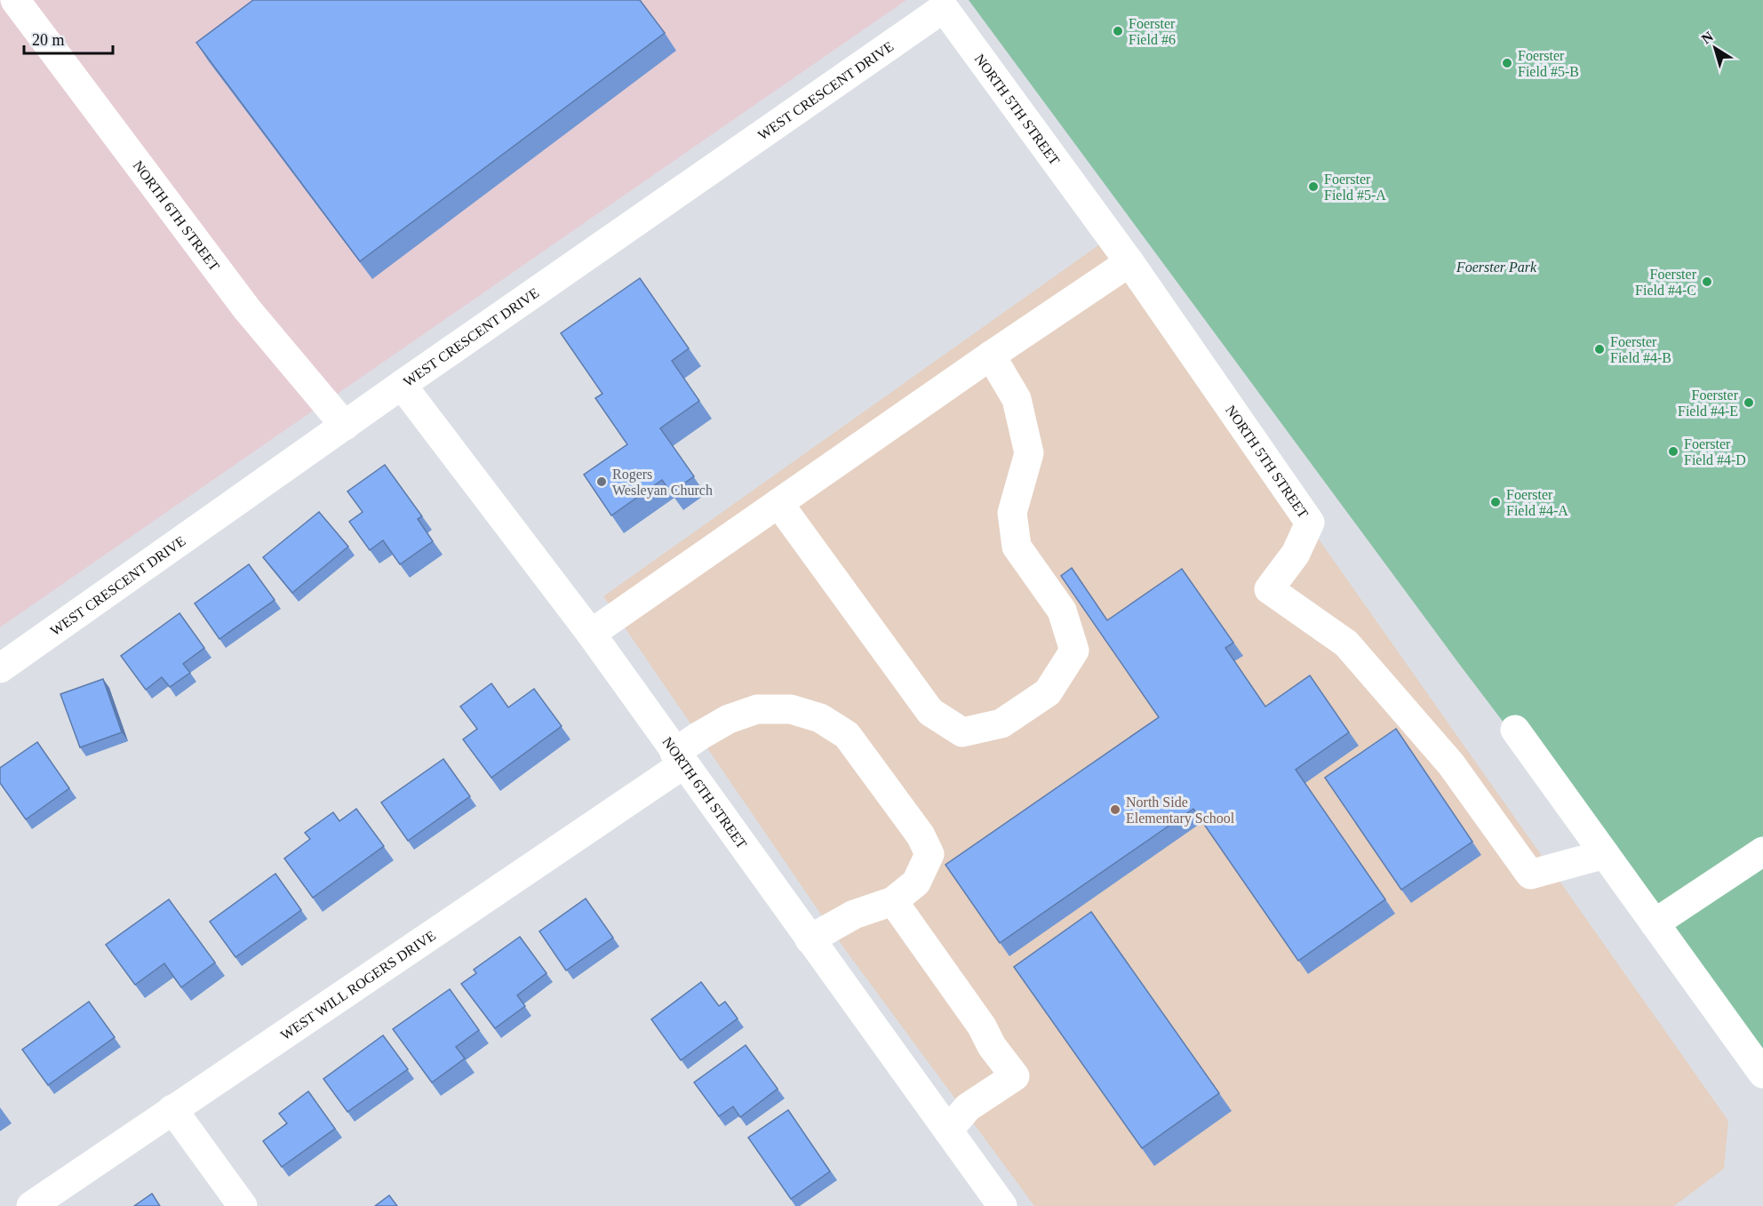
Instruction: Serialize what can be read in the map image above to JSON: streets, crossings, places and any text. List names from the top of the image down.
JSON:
{
  "streets": {
    "street": [
      "WEST CRESCENT DRIVE",
      "NORTH 5TH STREET",
      "NORTH 6TH STREET",
      "WEST WILL ROGERS DRIVE"
    ]
  },
  "crossings": [
    ["WEST CRESCENT DRIVE", "NORTH 5TH STREET"],
    ["WEST CRESCENT DRIVE", "NORTH 6TH STREET"],
    ["NORTH 6TH STREET", "WEST WILL ROGERS DRIVE"]
  ],
  "parks": ["Foerster Park"],
  "places": [
    "Foerster Field #6",
    "Foerster Field #5-B",
    "Foerster Field #5-A",
    "Foerster Field #4-C",
    "Foerster Field #4-B",
    "Foerster Field #4-E",
    "Foerster Field #4-D",
    "Rogers Wesleyan Church",
    "Foerster Field #4-A",
    "North Side Elementary School"
  ],
  "scale_bar": "20 m",
  "north": "top left"
}
